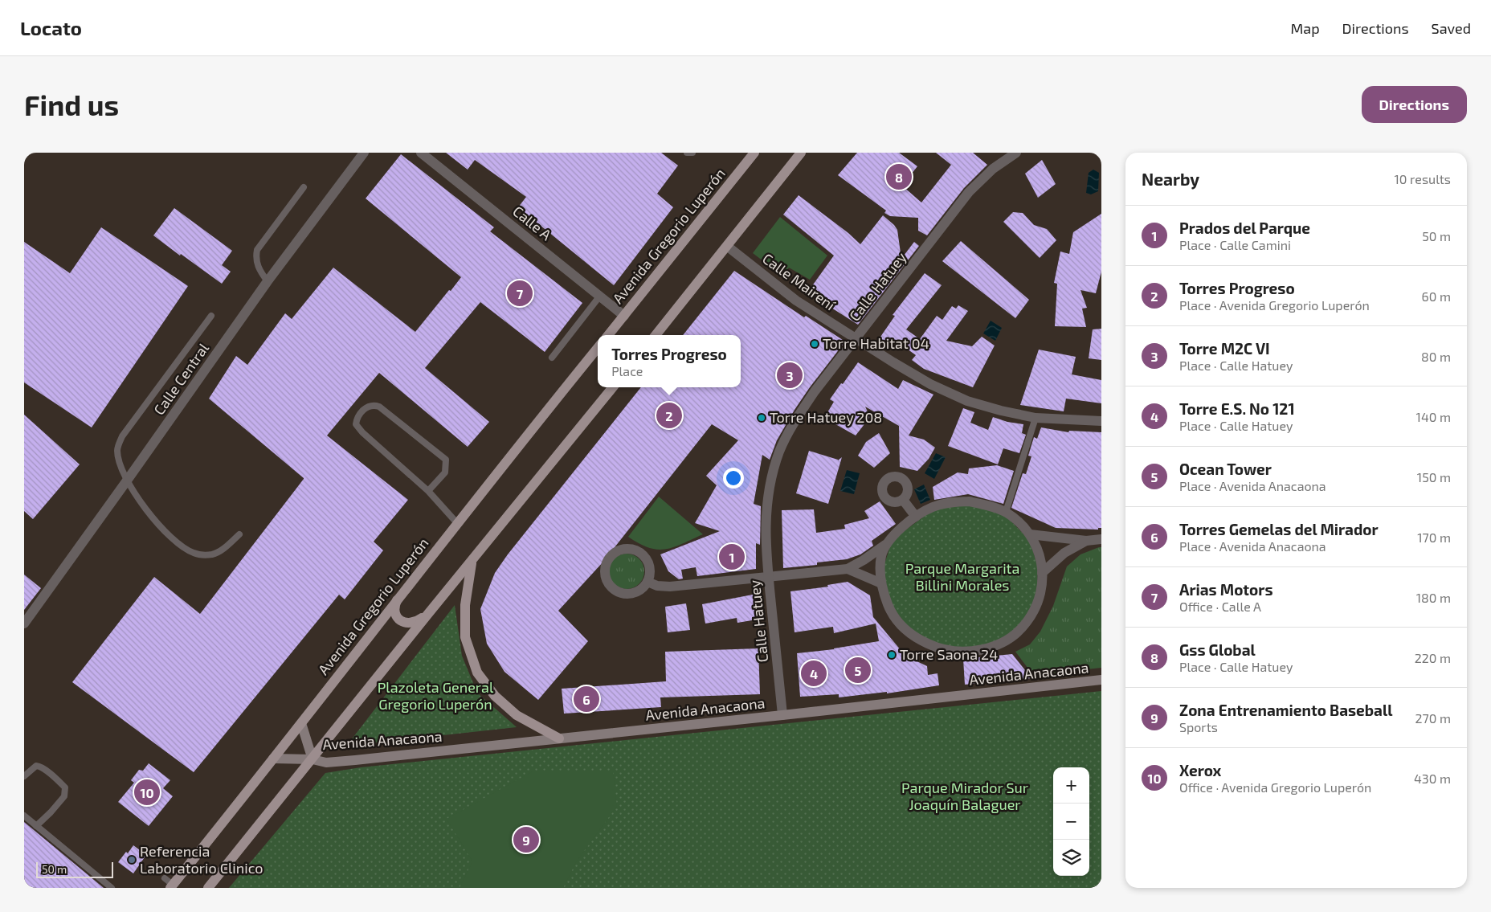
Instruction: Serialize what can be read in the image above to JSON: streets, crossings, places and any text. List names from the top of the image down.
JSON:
{
  "streets": {
    "main road": ["Avenida Gregorio Luperón", "Avenida Anacaona"],
    "street": [
      "Calle A",
      "Calle Mairení",
      "Calle Hatuey",
      "Calle Central"
    ]
  },
  "crossings": [
    ["Calle A", "Avenida Gregorio Luperón"],
    ["Avenida Gregorio Luperón", "Avenida Anacaona"],
    ["Calle Mairení", "Calle Hatuey"],
    ["Calle Hatuey", "Avenida Anacaona"]
  ],
  "parks": ["Parque Margarita Billini Morales", "Plazoleta General Gregorio Luperón", "Parque Mirador Sur Joaquín Balaguer"],
  "places": [
    "Torre Habitat 04",
    "Torre Hatuey 208",
    "Torre Saona 24",
    "Referencia Laboratorio Clinico"
  ],
  "scale_bar": "50 m",
  "page": {
    "header": "Locato",
    "nav": ["Map", "Directions", "Saved"],
    "buttons": "Directions",
    "title": "Find us",
    "heading": ["Nearby", "10 results"],
    "pins": [
      "8",
      "7",
      "3",
      "2",
      "1",
      "5",
      "4",
      "6",
      "10",
      "9"
    ],
    "list": [
      {
        "mark": "1",
        "name": "Prados del Parque",
        "note": "Place · Calle Camini",
        "value": "50 m"
      },
      {
        "mark": "2",
        "name": "Torres Progreso",
        "note": "Place · Avenida Gregorio Luperón",
        "value": "60 m"
      },
      {
        "mark": "3",
        "name": "Torre M2C VI",
        "note": "Place · Calle Hatuey",
        "value": "80 m"
      },
      {
        "mark": "4",
        "name": "Torre E.S. No 121",
        "note": "Place · Calle Hatuey",
        "value": "140 m"
      },
      {
        "mark": "5",
        "name": "Ocean Tower",
        "note": "Place · Avenida Anacaona",
        "value": "150 m"
      },
      {
        "mark": "6",
        "name": "Torres Gemelas del Mirador",
        "note": "Place · Avenida Anacaona",
        "value": "170 m"
      },
      {
        "mark": "7",
        "name": "Arias Motors",
        "note": "Office · Calle A",
        "value": "180 m"
      },
      {
        "mark": "8",
        "name": "Gss Global",
        "note": "Place · Calle Hatuey",
        "value": "220 m"
      },
      {
        "mark": "9",
        "name": "Zona Entrenamiento Baseball",
        "note": "Sports",
        "value": "270 m"
      },
      {
        "mark": "10",
        "name": "Xerox",
        "note": "Office · Avenida Gregorio Luperón",
        "value": "430 m"
      }
    ],
    "popup": ["Torres Progreso", "Place"],
    "map_buttons": ["+", "−"],
    "scale": "50 m"
  }
}
